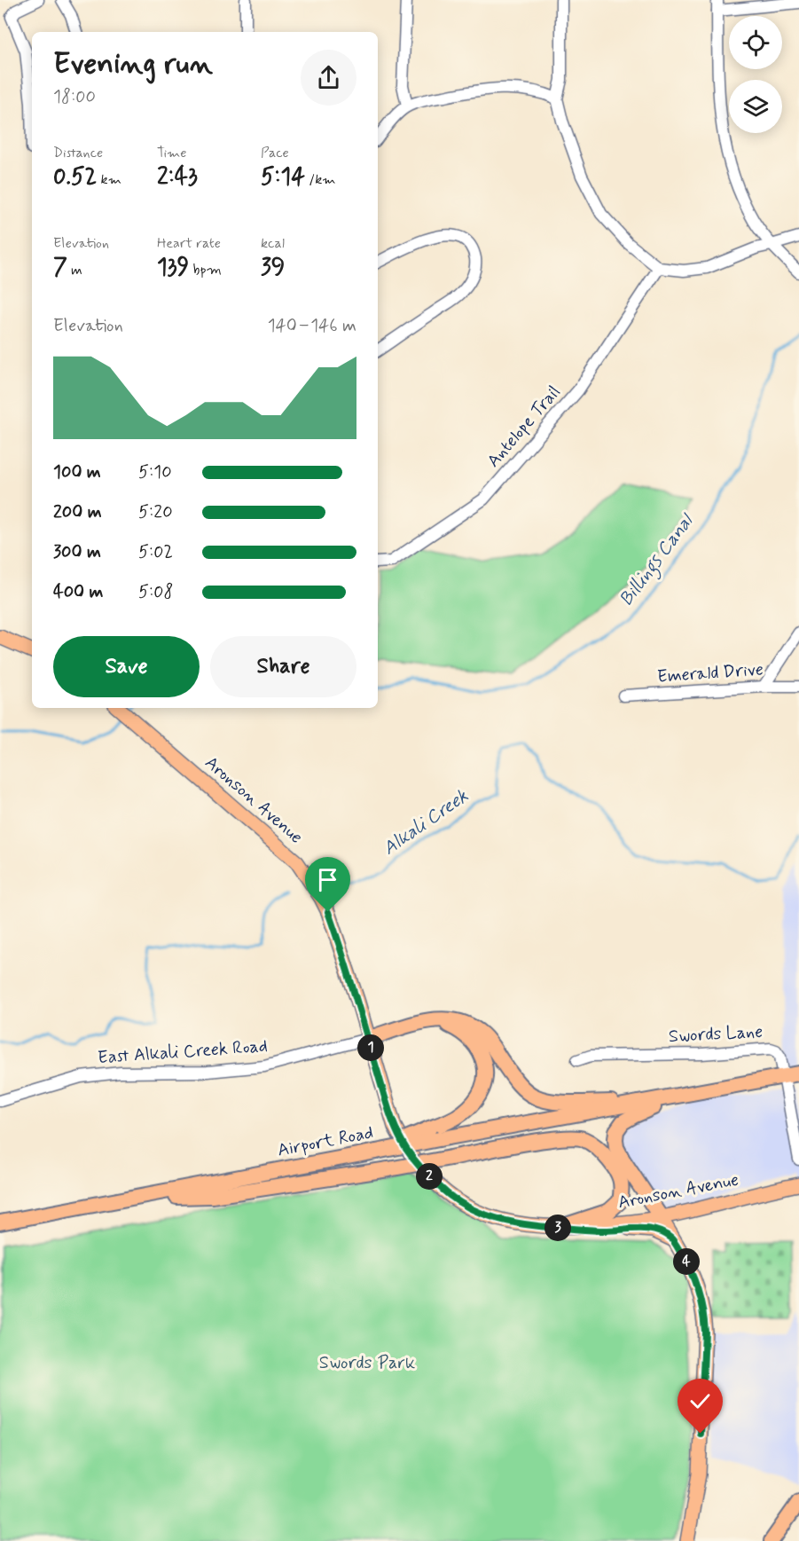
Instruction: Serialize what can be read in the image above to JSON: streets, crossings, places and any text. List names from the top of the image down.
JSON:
{
  "streets": {
    "highway": ["Airport Road"],
    "main road": ["Aronson Avenue"],
    "street": [
      "Antelope Trail",
      "Emerald Drive",
      "Swords Lane",
      "East Alkali Creek Road"
    ]
  },
  "crossings": [
    ["Aronson Avenue", "East Alkali Creek Road"],
    ["Swords Lane", "Airport Road"]
  ],
  "water": ["Billings Canal", "Alkali Creek"],
  "parks": ["Swords Park"],
  "page": {
    "heading": ["Evening run", "18:00"],
    "stats": [
      ["Distance", "0.52 km"],
      ["Time", "2:43"],
      ["Pace", "5:14 /km"],
      ["Elevation", "7 m"],
      ["Heart rate", "139 bpm"],
      ["kcal", "39"]
    ],
    "chart": ["Elevation", "140–146 m"],
    "list": [
      {
        "name": "100 m",
        "note": "5:10"
      },
      {
        "name": "200 m",
        "note": "5:20"
      },
      {
        "name": "300 m",
        "note": "5:02"
      },
      {
        "name": "400 m",
        "note": "5:08"
      }
    ],
    "buttons": ["Save", "Share"],
    "pins": [
      "1",
      "2",
      "3",
      "4"
    ]
  }
}
